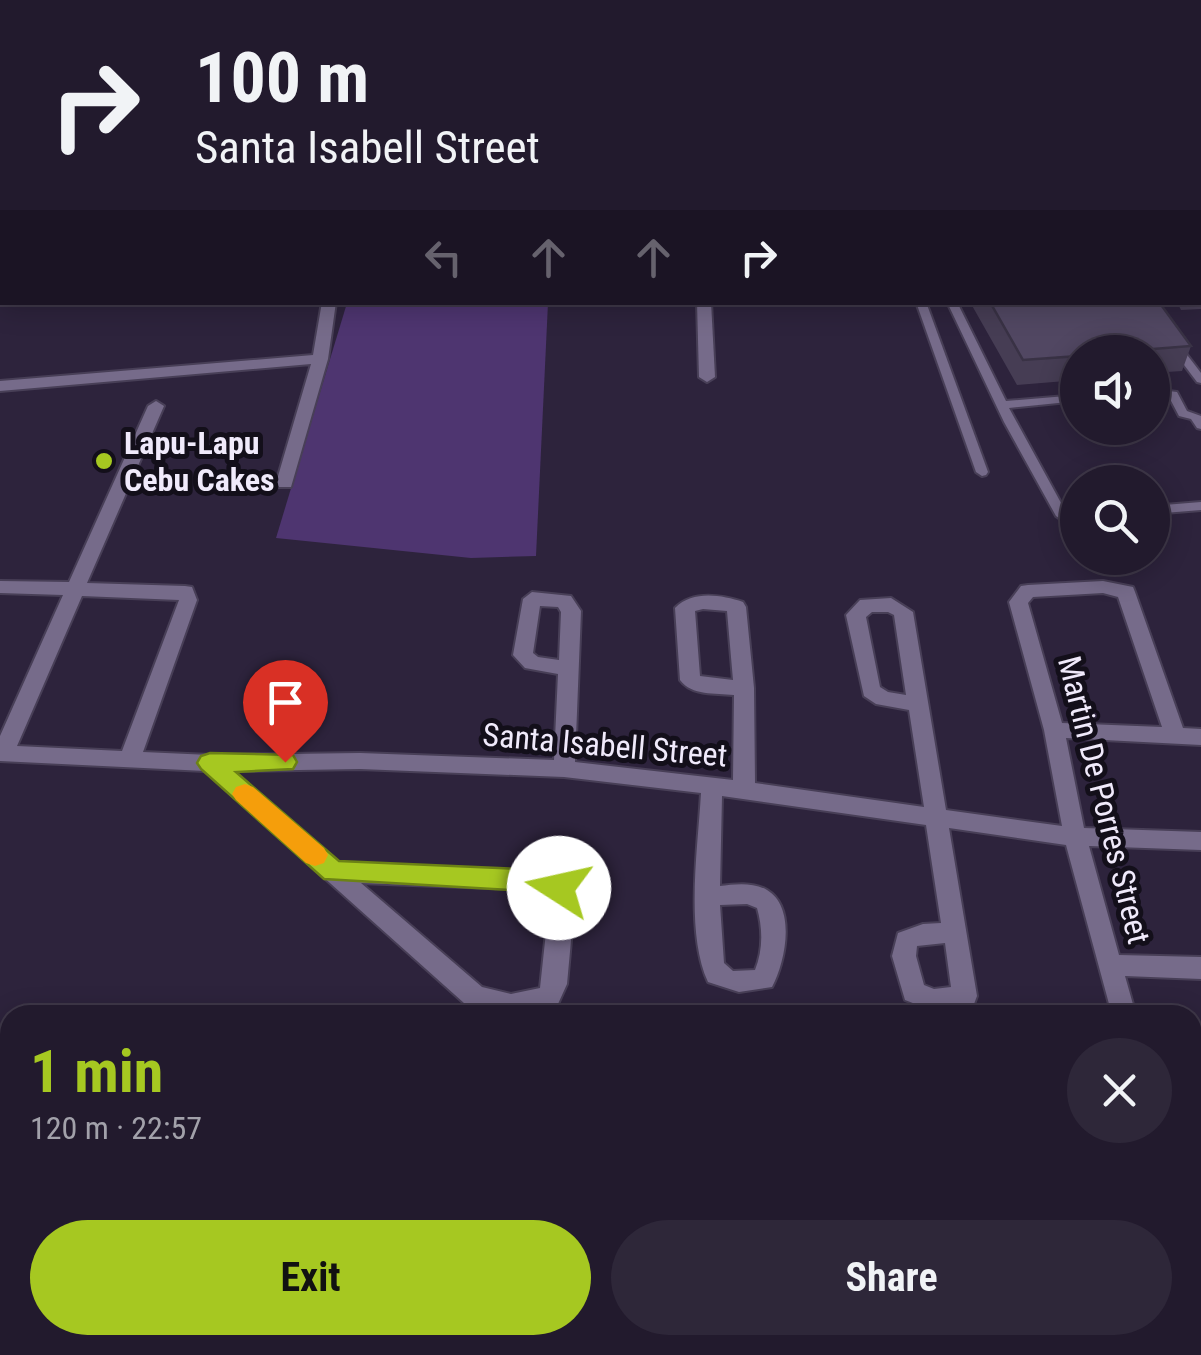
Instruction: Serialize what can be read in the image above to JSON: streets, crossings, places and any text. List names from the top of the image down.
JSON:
{
  "streets": {
    "street": ["Santa Isabell Street", "Martin De Porres Street"]
  },
  "crossings": [
    ["Santa Isabell Street", "Martin De Porres Street"]
  ],
  "places": ["Lapu-Lapu Cebu Cakes"],
  "page": {
    "turn": ["100 m", "Santa Isabell Street"],
    "heading": ["1 min", "120 m · 22:57"],
    "buttons": ["Exit", "Share"]
  }
}
